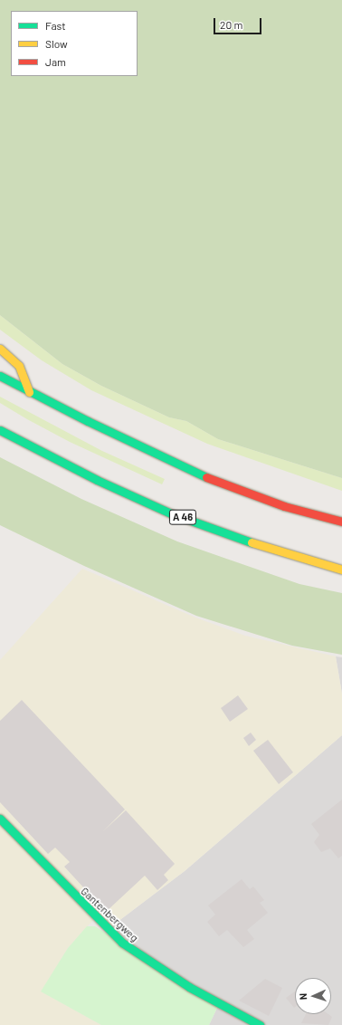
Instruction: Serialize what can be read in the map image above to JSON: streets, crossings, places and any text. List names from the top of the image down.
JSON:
{
  "streets": {
    "main road": ["A 46", "Gantenbergweg"]
  },
  "legend": ["Fast", "Slow", "Jam"],
  "scale_bar": "20 m",
  "north": "left"
}
